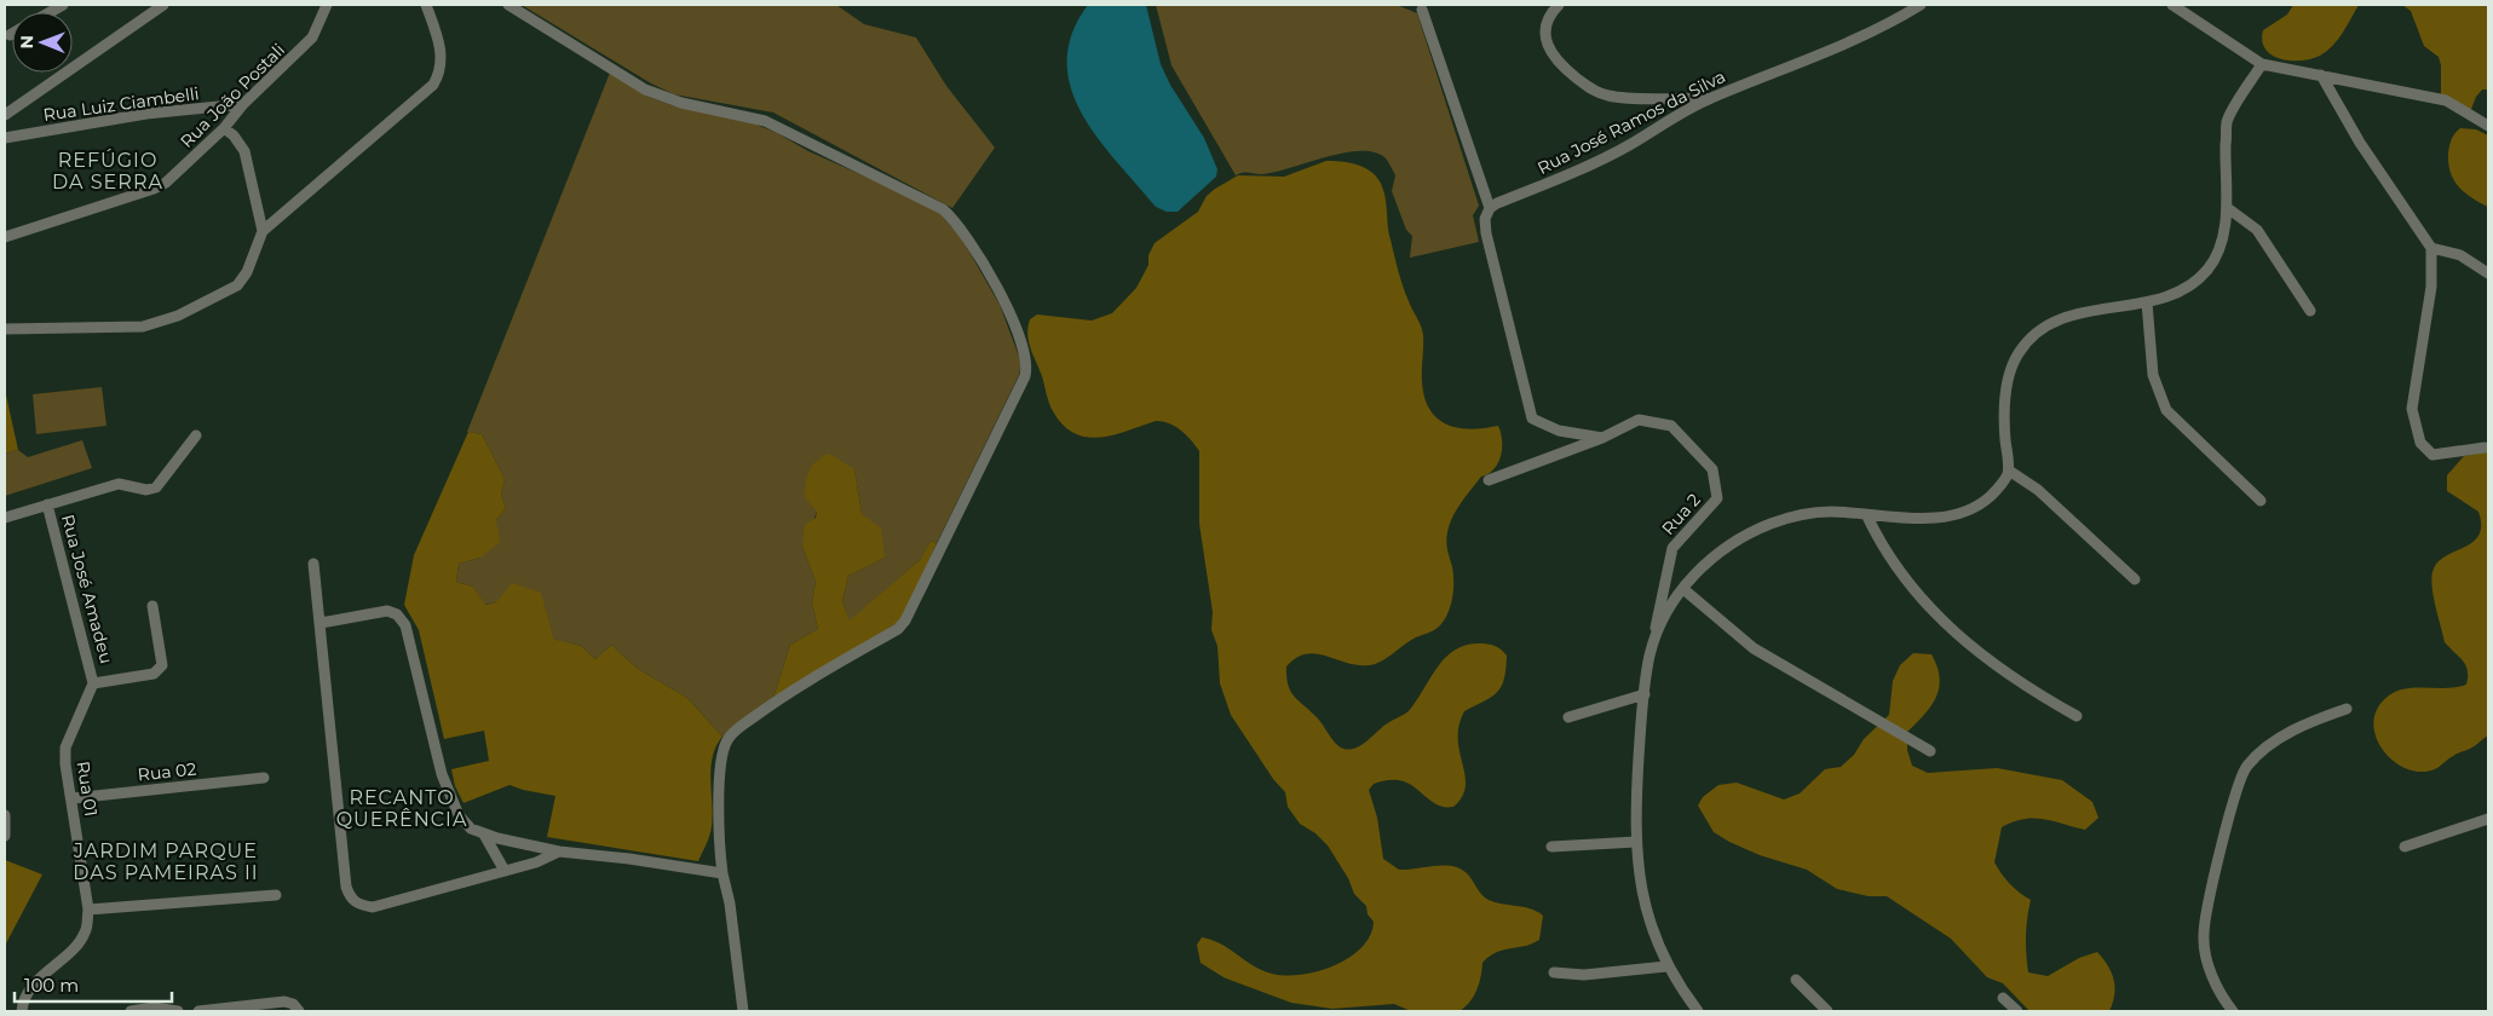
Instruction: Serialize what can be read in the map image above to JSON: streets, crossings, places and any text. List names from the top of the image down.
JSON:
{
  "streets": {
    "street": [
      "Rua João Postali",
      "Rua Luiz Ciambelli",
      "Rua José Ramos da Silva",
      "Rua 2",
      "Rua José Amadeu",
      "Rua 02",
      "Rua 01"
    ]
  },
  "crossings": [
    ["Rua João Postali", "Rua Luiz Ciambelli"],
    ["Rua José Amadeu", "Rua 01"],
    ["Rua 02", "Rua 01"]
  ],
  "districts": ["REFÚGIO DA SERRA", "RECANTO QUERÊNCIA", "JARDIM PARQUE DAS PAMEIRAS II"],
  "scale_bar": "100 m",
  "north": "left"
}
